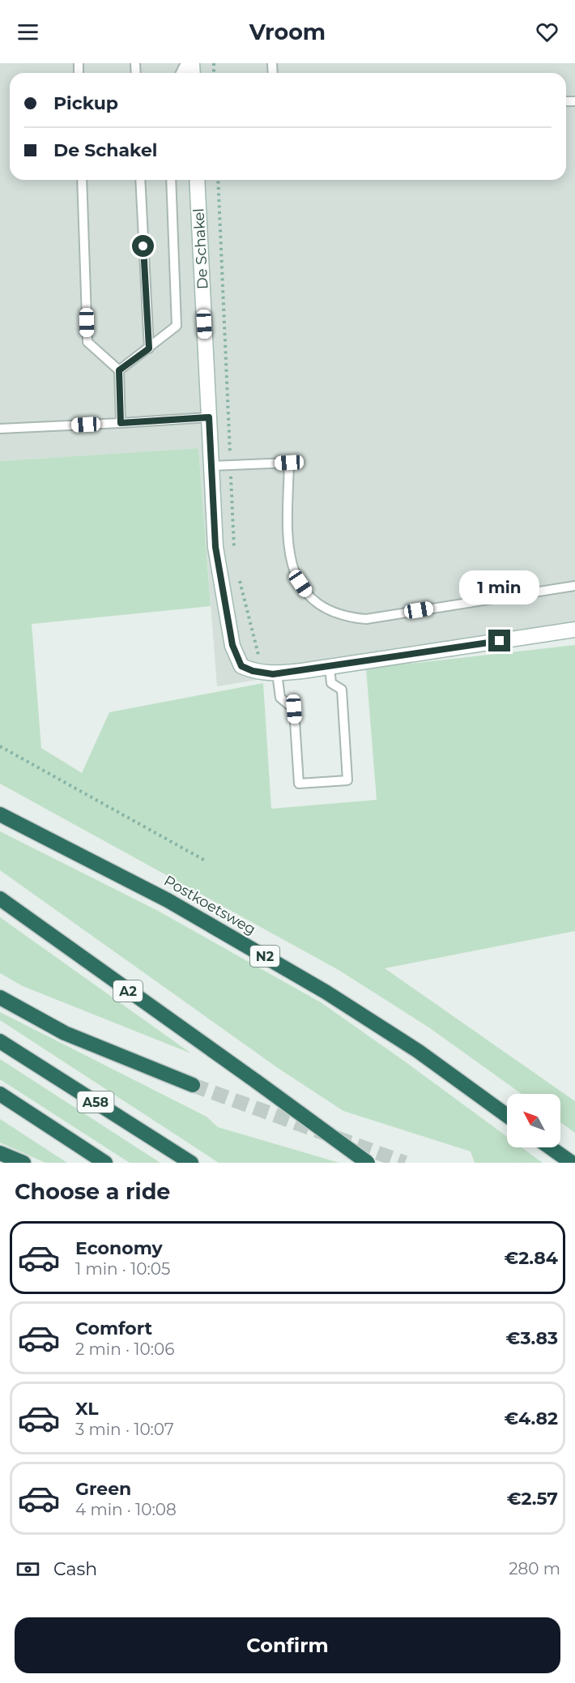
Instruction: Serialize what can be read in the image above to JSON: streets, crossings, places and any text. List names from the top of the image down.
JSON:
{
  "streets": {
    "highway": [
      "Postkoetsweg",
      "N2",
      "A2",
      "A58"
    ],
    "street": ["De Schakel"]
  },
  "north": "top left",
  "page": {
    "header": "Vroom",
    "banner": ["Pickup", "De Schakel"],
    "bubble": "1 min",
    "heading": "Choose a ride",
    "list": [
      {
        "name": "Economy",
        "note": "1 min · 10:05",
        "value": "€2.84"
      },
      {
        "name": "Comfort",
        "note": "2 min · 10:06",
        "value": "€3.83"
      },
      {
        "name": "XL",
        "note": "3 min · 10:07",
        "value": "€4.82"
      },
      {
        "name": "Green",
        "note": "4 min · 10:08",
        "value": "€2.57"
      }
    ],
    "pay": ["Cash", "280 m"],
    "buttons": "Confirm"
  }
}
